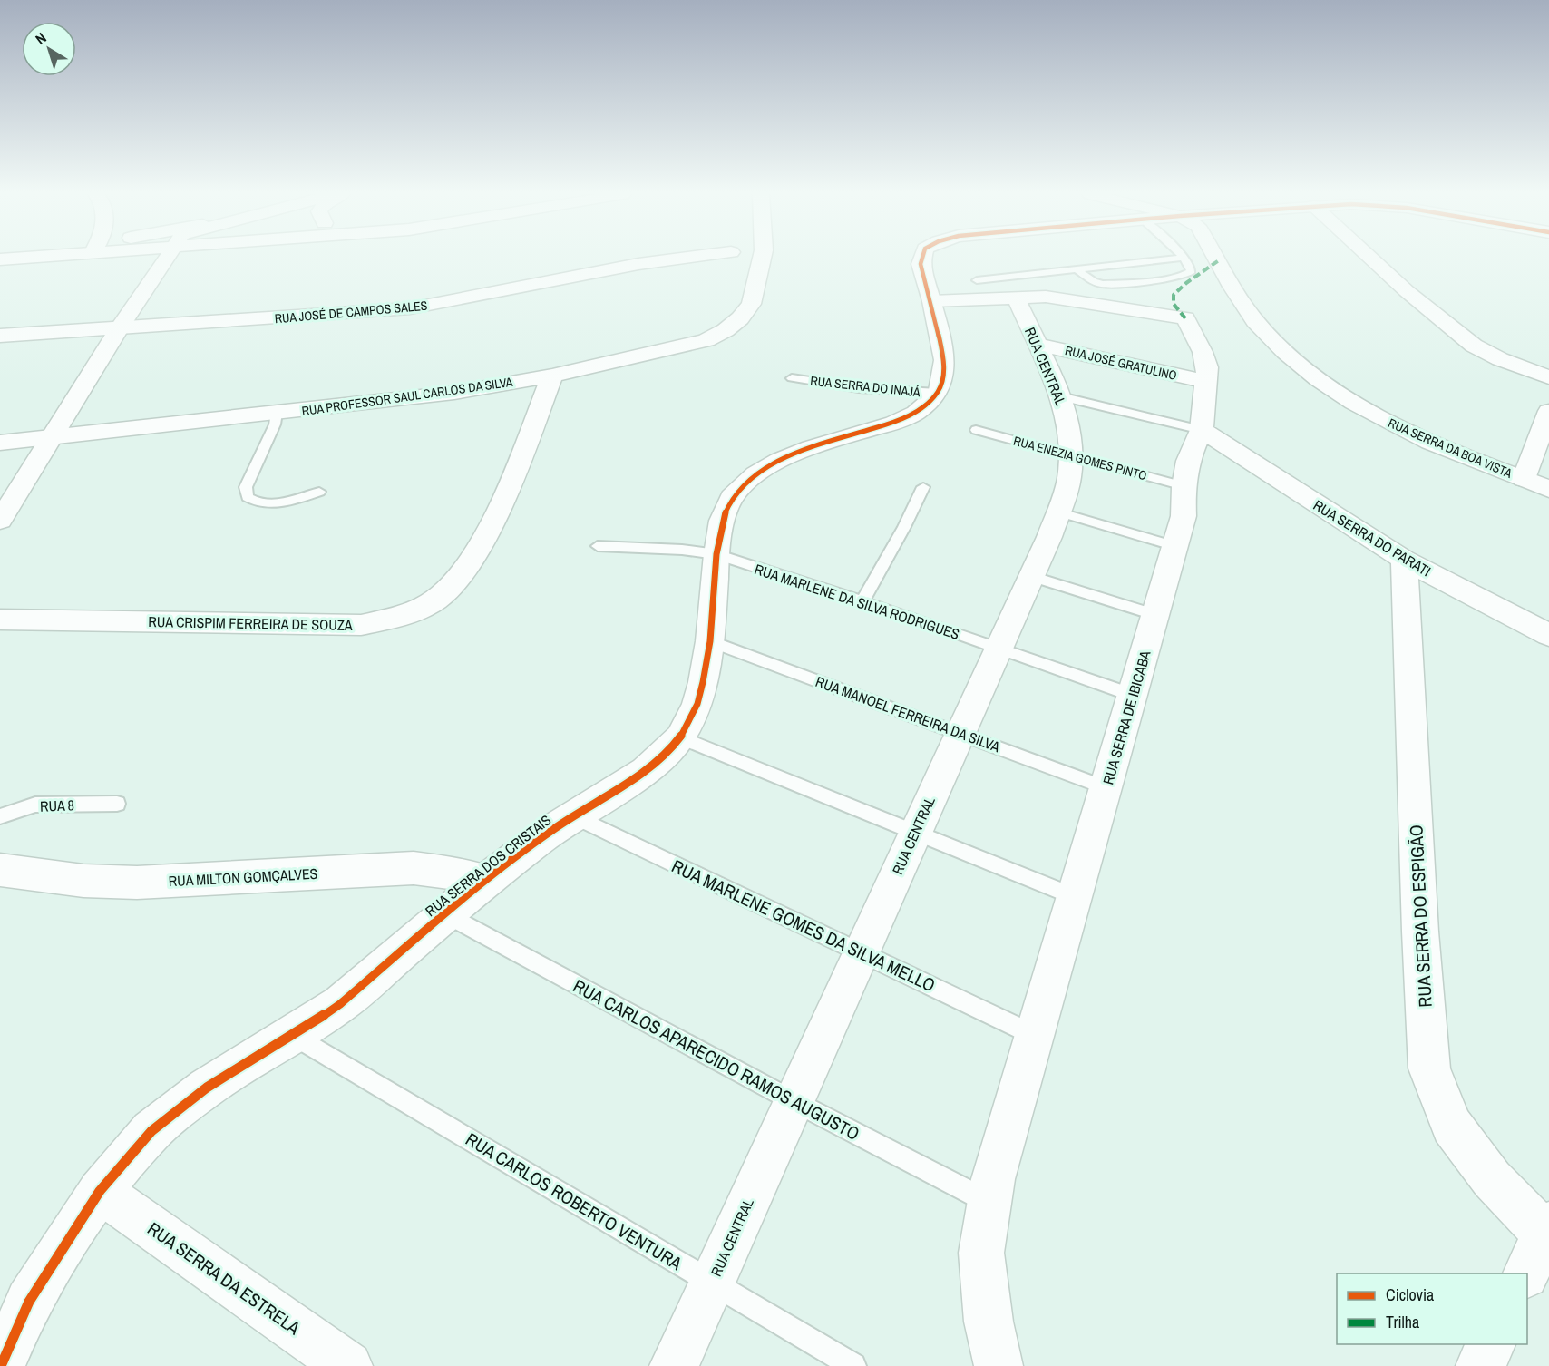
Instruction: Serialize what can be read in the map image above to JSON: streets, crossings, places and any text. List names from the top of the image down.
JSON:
{
  "streets": {
    "street": [
      "RUA JOSÉ DE CAMPOS SALES",
      "RUA JOSÉ GRATULINO",
      "RUA CENTRAL",
      "RUA PROFESSOR SAUL CARLOS DA SILVA",
      "RUA SERRA DA BOA VISTA",
      "RUA SERRA DO PARATI",
      "RUA CRISPIM FERREIRA DE SOUZA",
      "RUA SERRA DE IBICABA",
      "RUA SERRA DOS CRISTAIS",
      "RUA MILTON GOMÇALVES",
      "RUA SERRA DO ESPIGÃO",
      "RUA SERRA DA ESTRELA"
    ],
    "lane": [
      "RUA SERRA DO INAJÁ",
      "RUA ENEZIA GOMES PINTO",
      "RUA MARLENE DA SILVA RODRIGUES",
      "RUA MANOEL FERREIRA DA SILVA",
      "RUA 8",
      "RUA MARLENE GOMES DA SILVA MELLO",
      "RUA CARLOS APARECIDO RAMOS AUGUSTO",
      "RUA CARLOS ROBERTO VENTURA"
    ]
  },
  "crossings": [
    ["RUA JOSÉ GRATULINO", "RUA CENTRAL"],
    ["RUA JOSÉ GRATULINO", "RUA SERRA DE IBICABA"],
    ["RUA CENTRAL", "RUA ENEZIA GOMES PINTO"],
    ["RUA CENTRAL", "RUA MARLENE DA SILVA RODRIGUES"],
    ["RUA CENTRAL", "RUA MANOEL FERREIRA DA SILVA"],
    ["RUA CENTRAL", "RUA SERRA DE IBICABA"],
    ["RUA CENTRAL", "RUA MARLENE GOMES DA SILVA MELLO"],
    ["RUA CENTRAL", "RUA CARLOS APARECIDO RAMOS AUGUSTO"],
    ["RUA CENTRAL", "RUA CARLOS ROBERTO VENTURA"],
    ["RUA SERRA DO INAJÁ", "RUA SERRA DOS CRISTAIS"],
    ["RUA PROFESSOR SAUL CARLOS DA SILVA", "RUA CRISPIM FERREIRA DE SOUZA"],
    ["RUA ENEZIA GOMES PINTO", "RUA SERRA DE IBICABA"],
    ["RUA SERRA DO PARATI", "RUA SERRA DE IBICABA"],
    ["RUA SERRA DO PARATI", "RUA SERRA DO ESPIGÃO"],
    ["RUA MARLENE DA SILVA RODRIGUES", "RUA SERRA DE IBICABA"],
    ["RUA MARLENE DA SILVA RODRIGUES", "RUA SERRA DOS CRISTAIS"],
    ["RUA MANOEL FERREIRA DA SILVA", "RUA SERRA DE IBICABA"],
    ["RUA MANOEL FERREIRA DA SILVA", "RUA SERRA DOS CRISTAIS"],
    ["RUA SERRA DE IBICABA", "RUA MARLENE GOMES DA SILVA MELLO"],
    ["RUA SERRA DE IBICABA", "RUA CARLOS APARECIDO RAMOS AUGUSTO"],
    ["RUA SERRA DOS CRISTAIS", "RUA MILTON GOMÇALVES"],
    ["RUA SERRA DOS CRISTAIS", "RUA MARLENE GOMES DA SILVA MELLO"],
    ["RUA SERRA DOS CRISTAIS", "RUA CARLOS APARECIDO RAMOS AUGUSTO"],
    ["RUA SERRA DOS CRISTAIS", "RUA CARLOS ROBERTO VENTURA"],
    ["RUA SERRA DOS CRISTAIS", "RUA SERRA DA ESTRELA"]
  ],
  "legend": ["Ciclovia", "Trilha"],
  "north": "top left"
}
